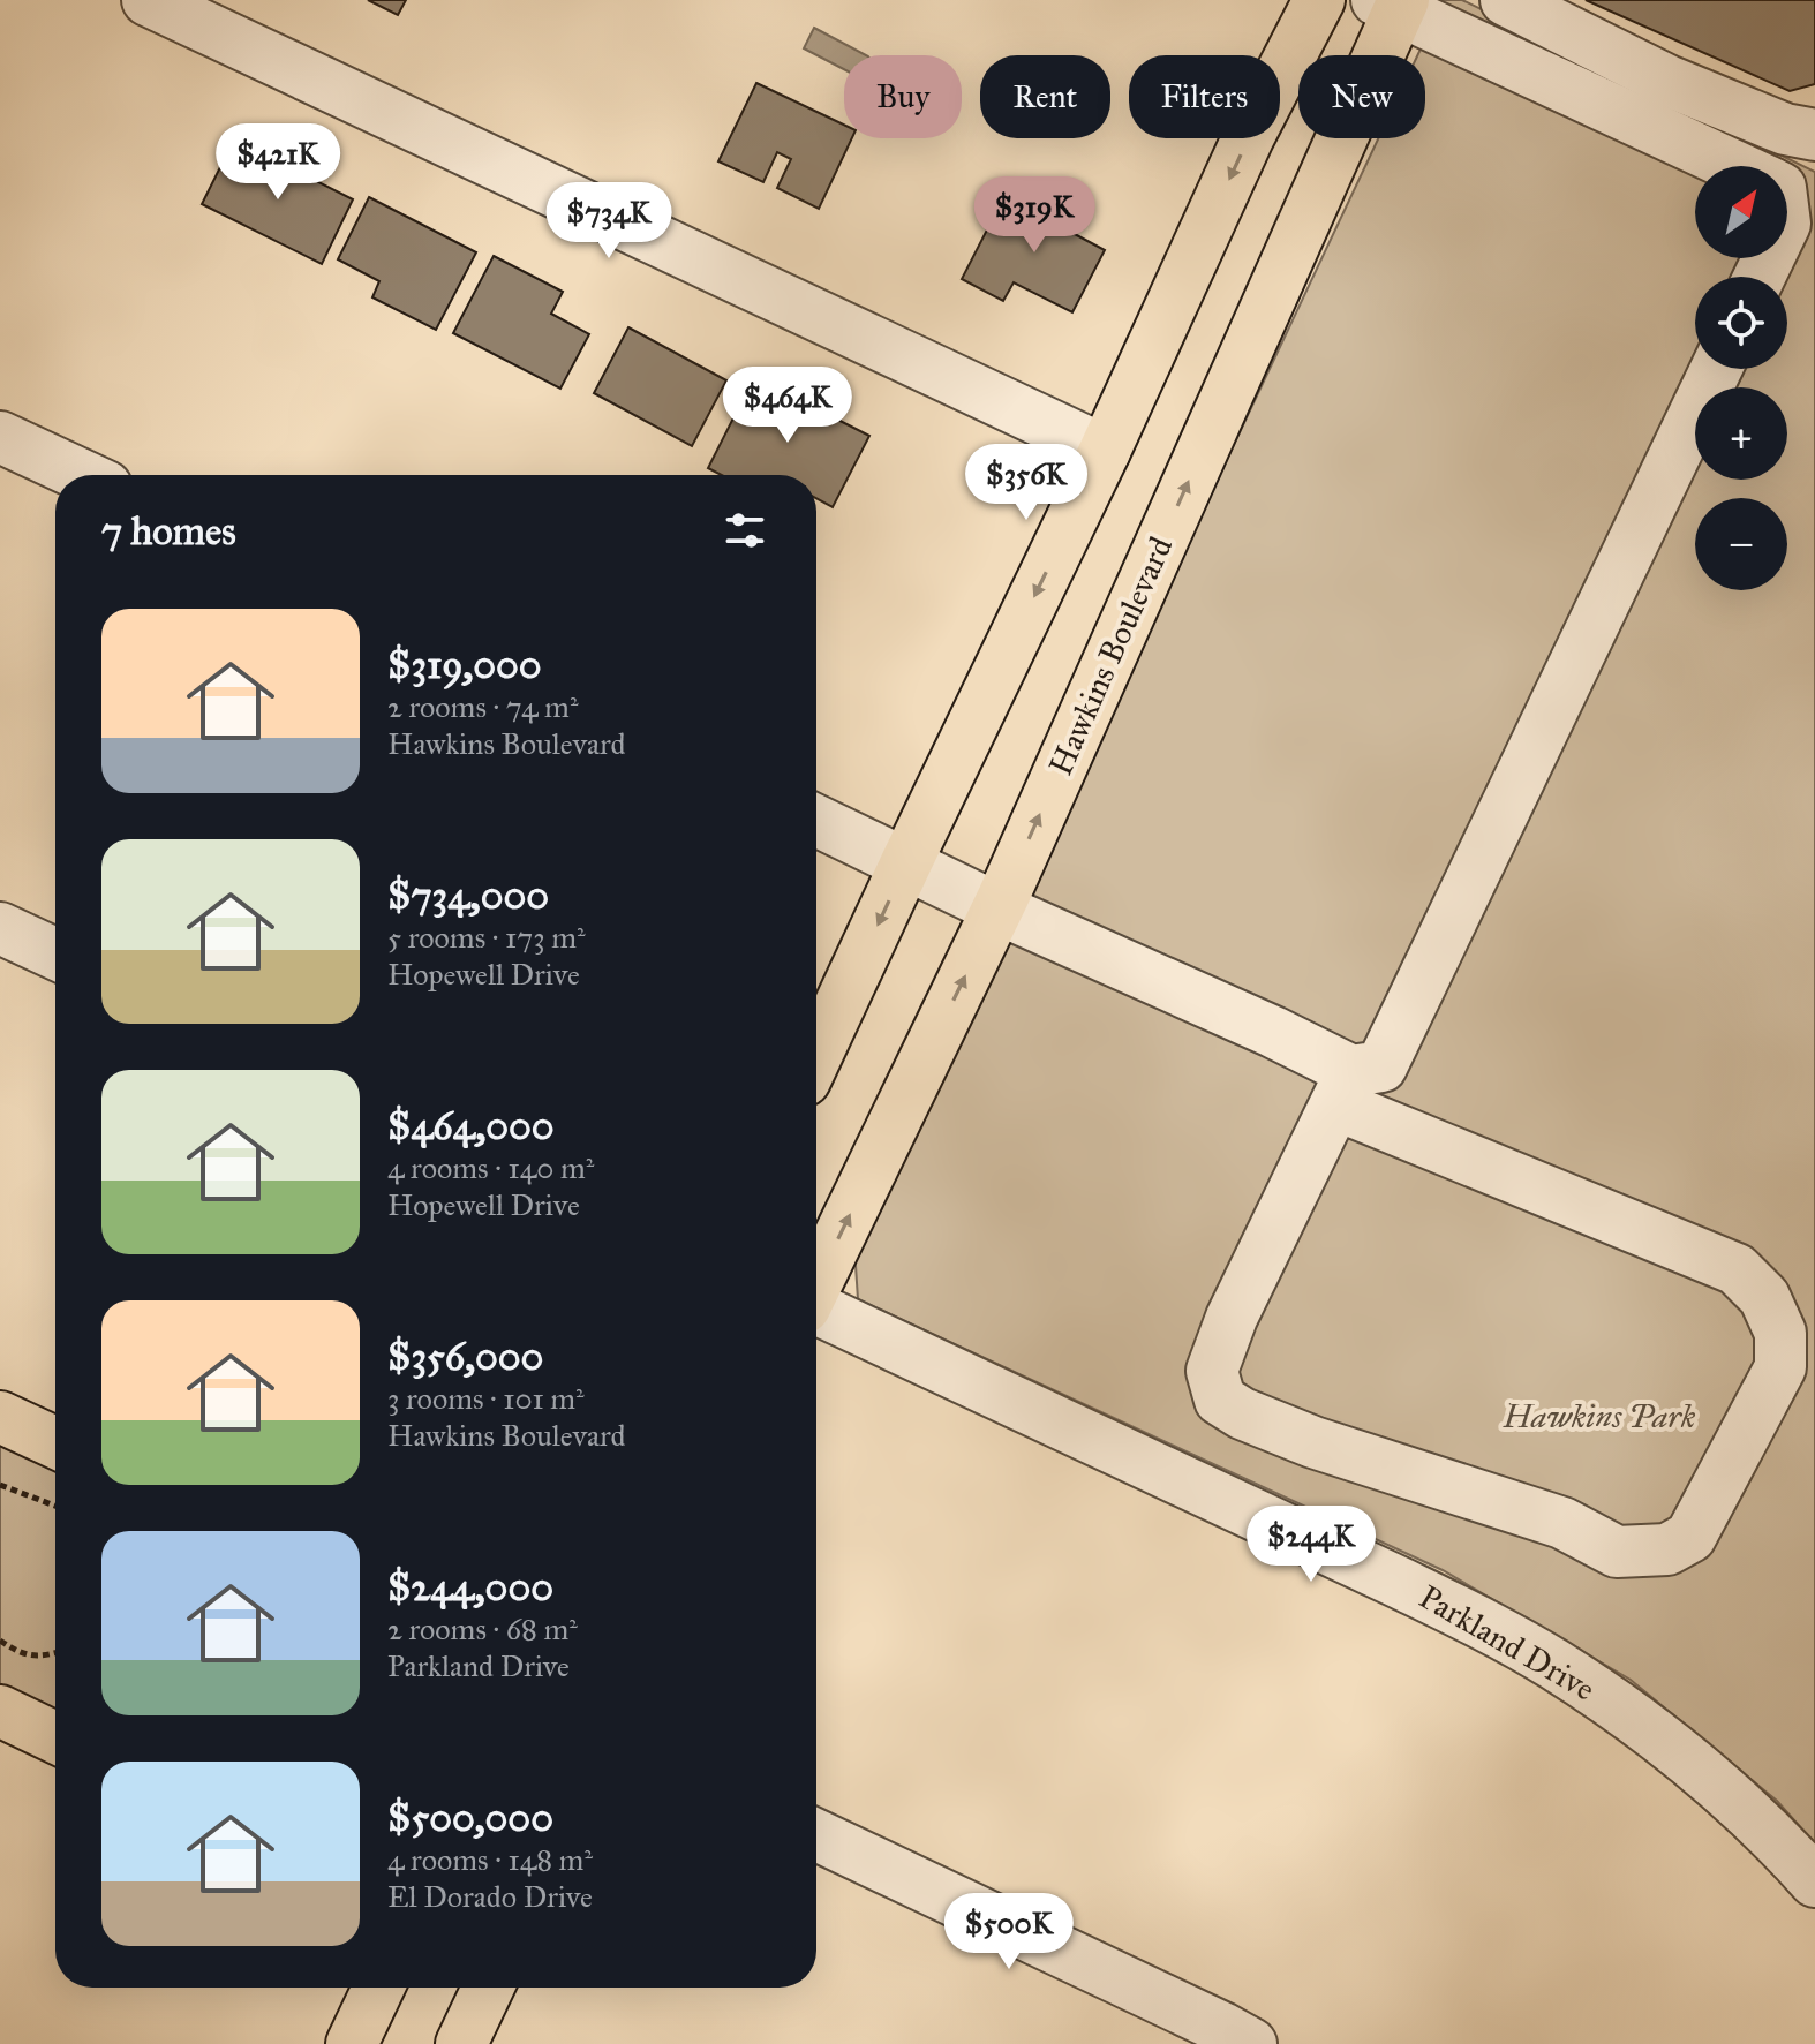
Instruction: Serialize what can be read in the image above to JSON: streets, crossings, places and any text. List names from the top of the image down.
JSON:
{
  "streets": {
    "main road": ["Hawkins Boulevard"],
    "street": ["Parkland Drive"]
  },
  "parks": ["Hawkins Park"],
  "north": "top right",
  "page": {
    "chip": [
      "Buy",
      "Rent",
      "Filters",
      "New"
    ],
    "price": [
      "$421K",
      "$319K",
      "$734K",
      "$464K",
      "$356K",
      "$244K",
      "$500K"
    ],
    "map_buttons": ["+", "−"],
    "heading": "7 homes",
    "list": [
      {
        "name": "$319,000",
        "note": "2 rooms · 74 m² · Hawkins Boulevard"
      },
      {
        "name": "$734,000",
        "note": "5 rooms · 173 m² · Hopewell Drive"
      },
      {
        "name": "$464,000",
        "note": "4 rooms · 140 m² · Hopewell Drive"
      },
      {
        "name": "$356,000",
        "note": "3 rooms · 101 m² · Hawkins Boulevard"
      },
      {
        "name": "$244,000",
        "note": "2 rooms · 68 m² · Parkland Drive"
      },
      {
        "name": "$500,000",
        "note": "4 rooms · 148 m² · El Dorado Drive"
      }
    ]
  }
}
